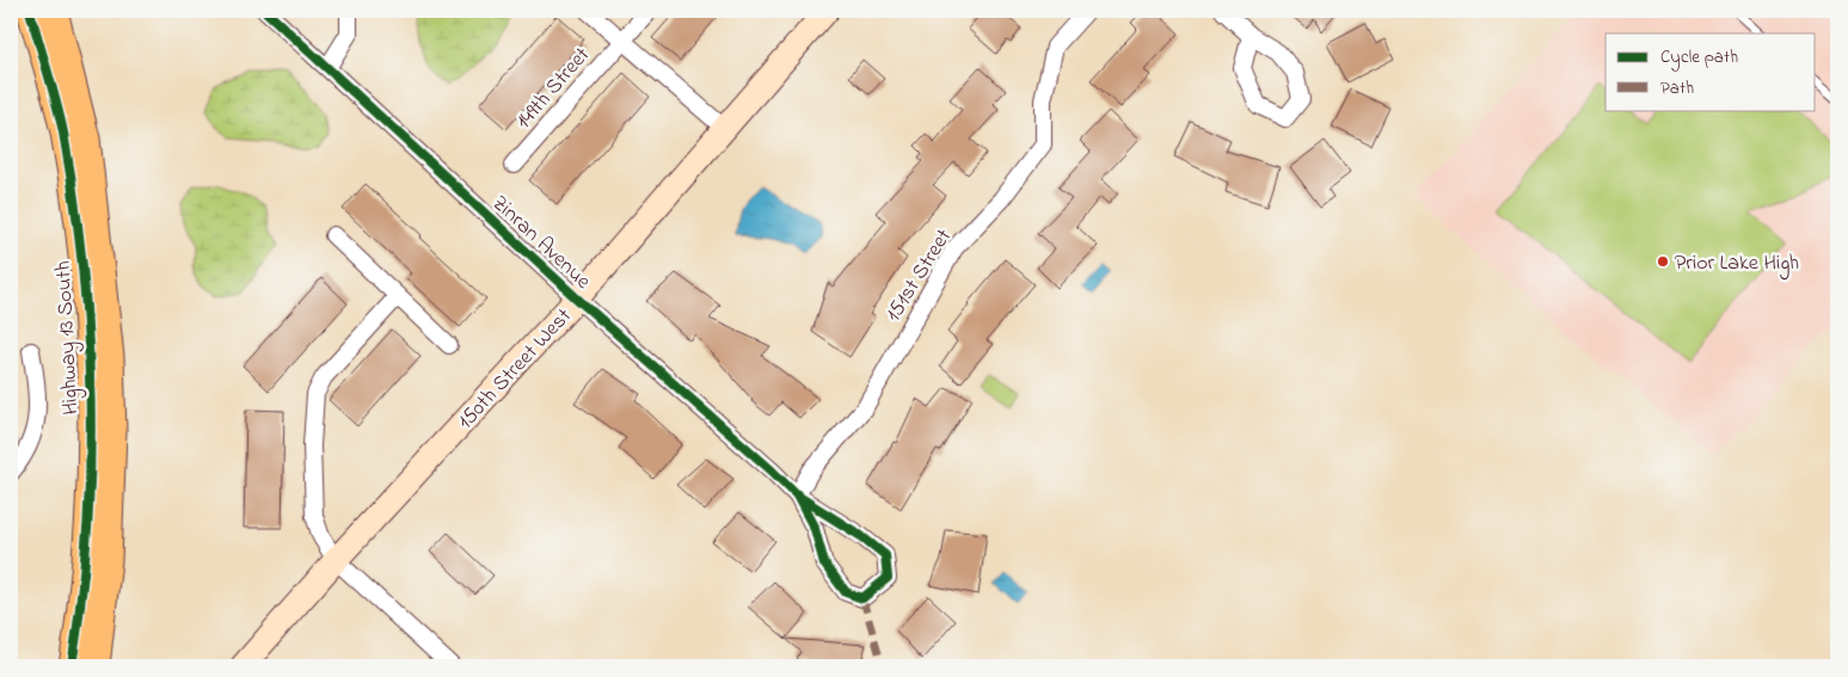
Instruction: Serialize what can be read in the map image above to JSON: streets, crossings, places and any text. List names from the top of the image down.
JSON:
{
  "streets": {
    "main road": ["Highway 13 South"],
    "street": [
      "149th Street",
      "Zinran Avenue",
      "151st Street",
      "150th Street West"
    ]
  },
  "crossings": [
    ["Zinran Avenue", "151st Street"],
    ["Zinran Avenue", "150th Street West"]
  ],
  "places": ["Prior Lake High"],
  "legend": ["Cycle path", "Path"]
}
